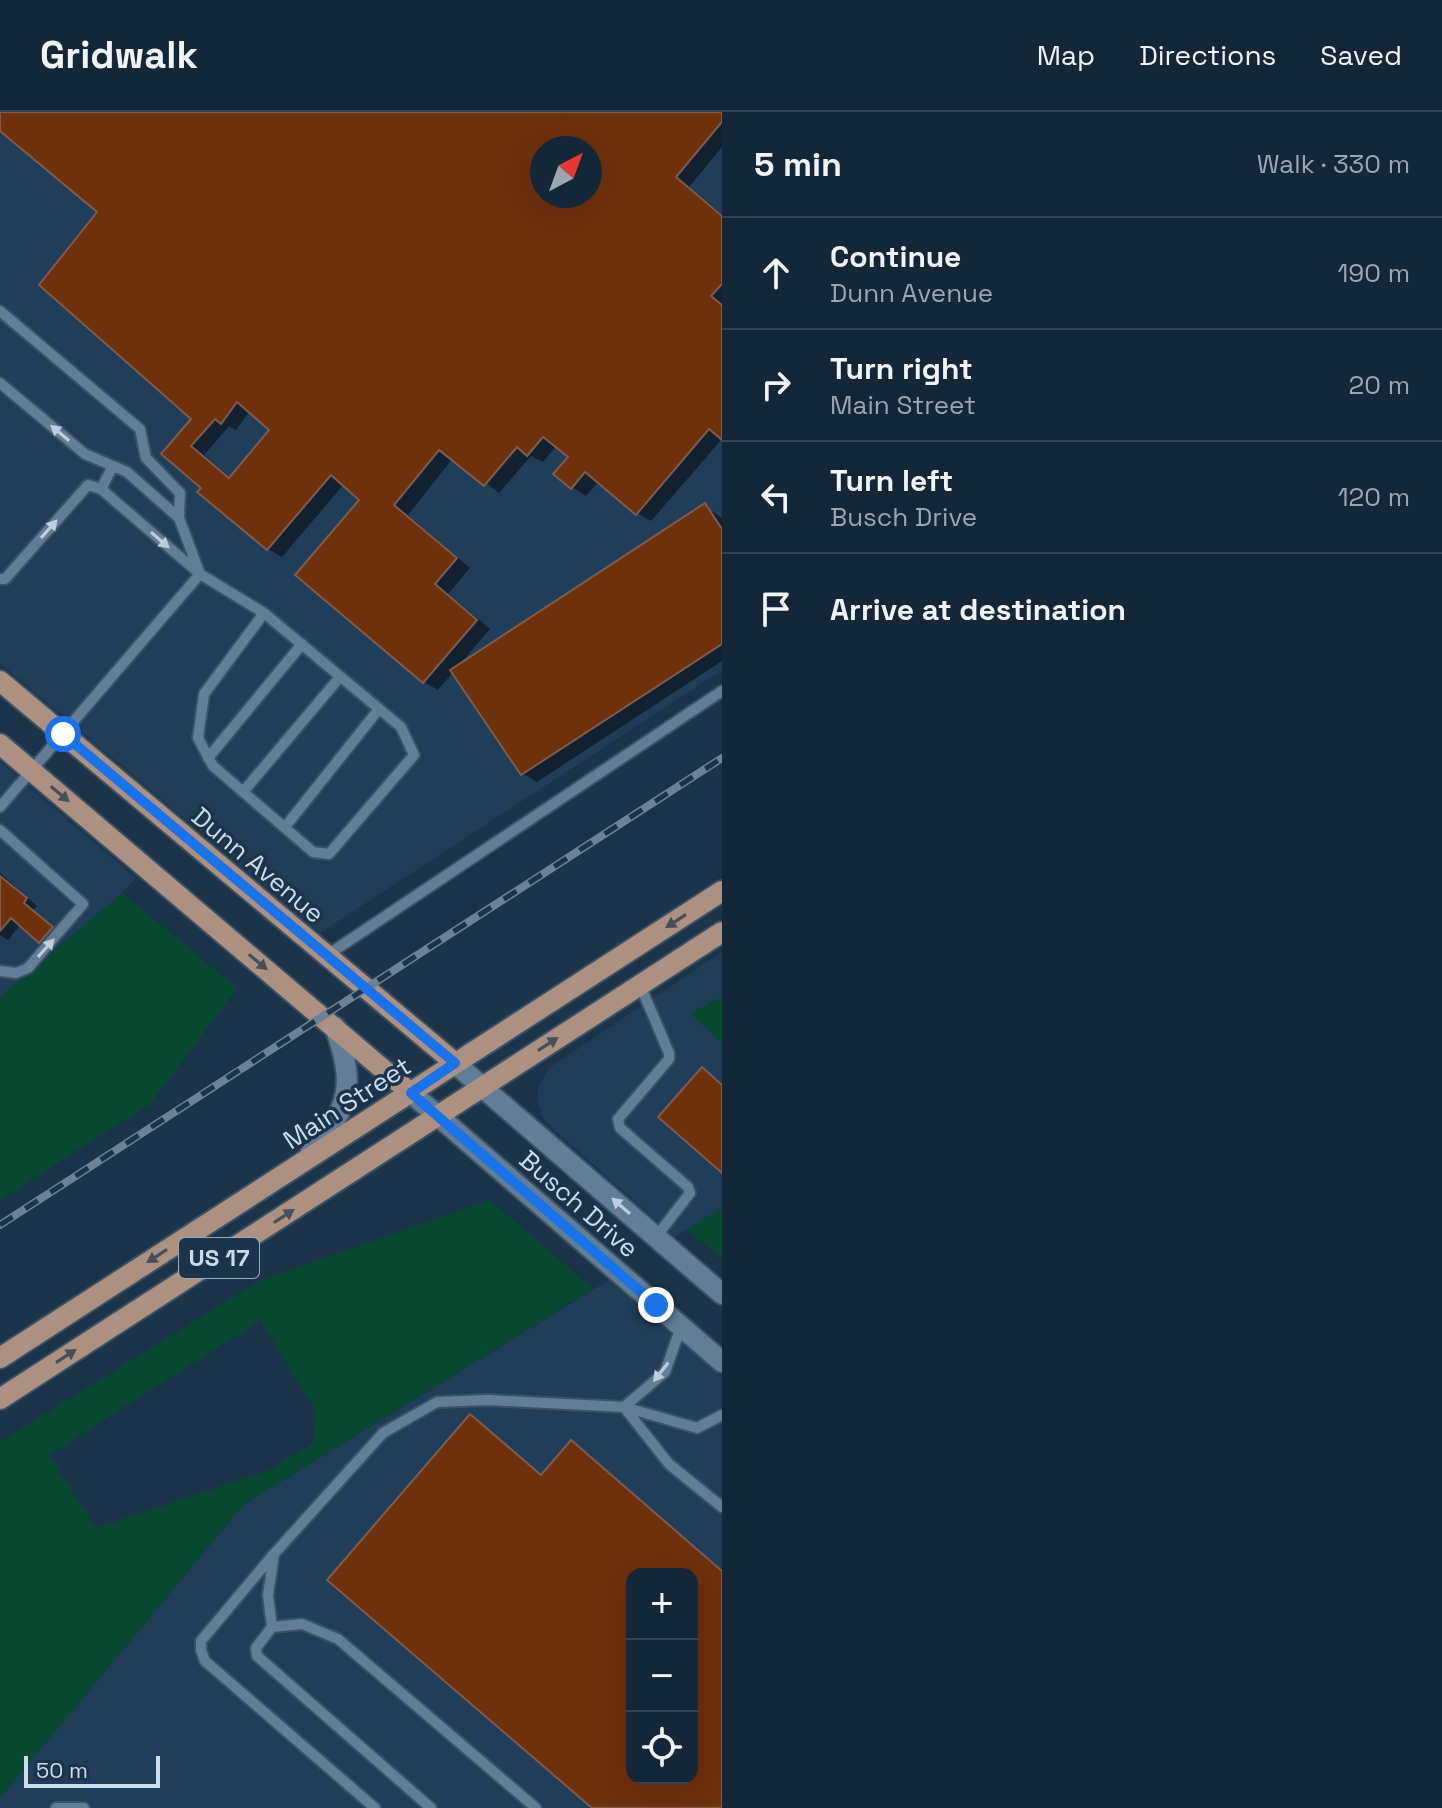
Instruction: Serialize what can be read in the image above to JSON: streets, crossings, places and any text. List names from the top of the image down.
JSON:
{
  "streets": {
    "main road": ["Dunn Avenue", "Main Street", "US 17"],
    "street": ["Busch Drive"]
  },
  "crossings": [
    ["Dunn Avenue", "Main Street"],
    ["Dunn Avenue", "Busch Drive"],
    ["Dunn Avenue", "US 17"],
    ["Busch Drive", "US 17"]
  ],
  "scale_bar": "50 m",
  "north": "top right",
  "page": {
    "header": "Gridwalk",
    "nav": ["Map", "Directions", "Saved"],
    "heading": ["5 min", "Walk · 330 m"],
    "list": [
      ["Continue", "Dunn Avenue", "190 m"],
      ["Turn right", "Main Street", "20 m"],
      ["Turn left", "Busch Drive", "120 m"],
      "Arrive at destination"
    ],
    "map_buttons": ["+", "−"],
    "scale": "50 m"
  }
}
